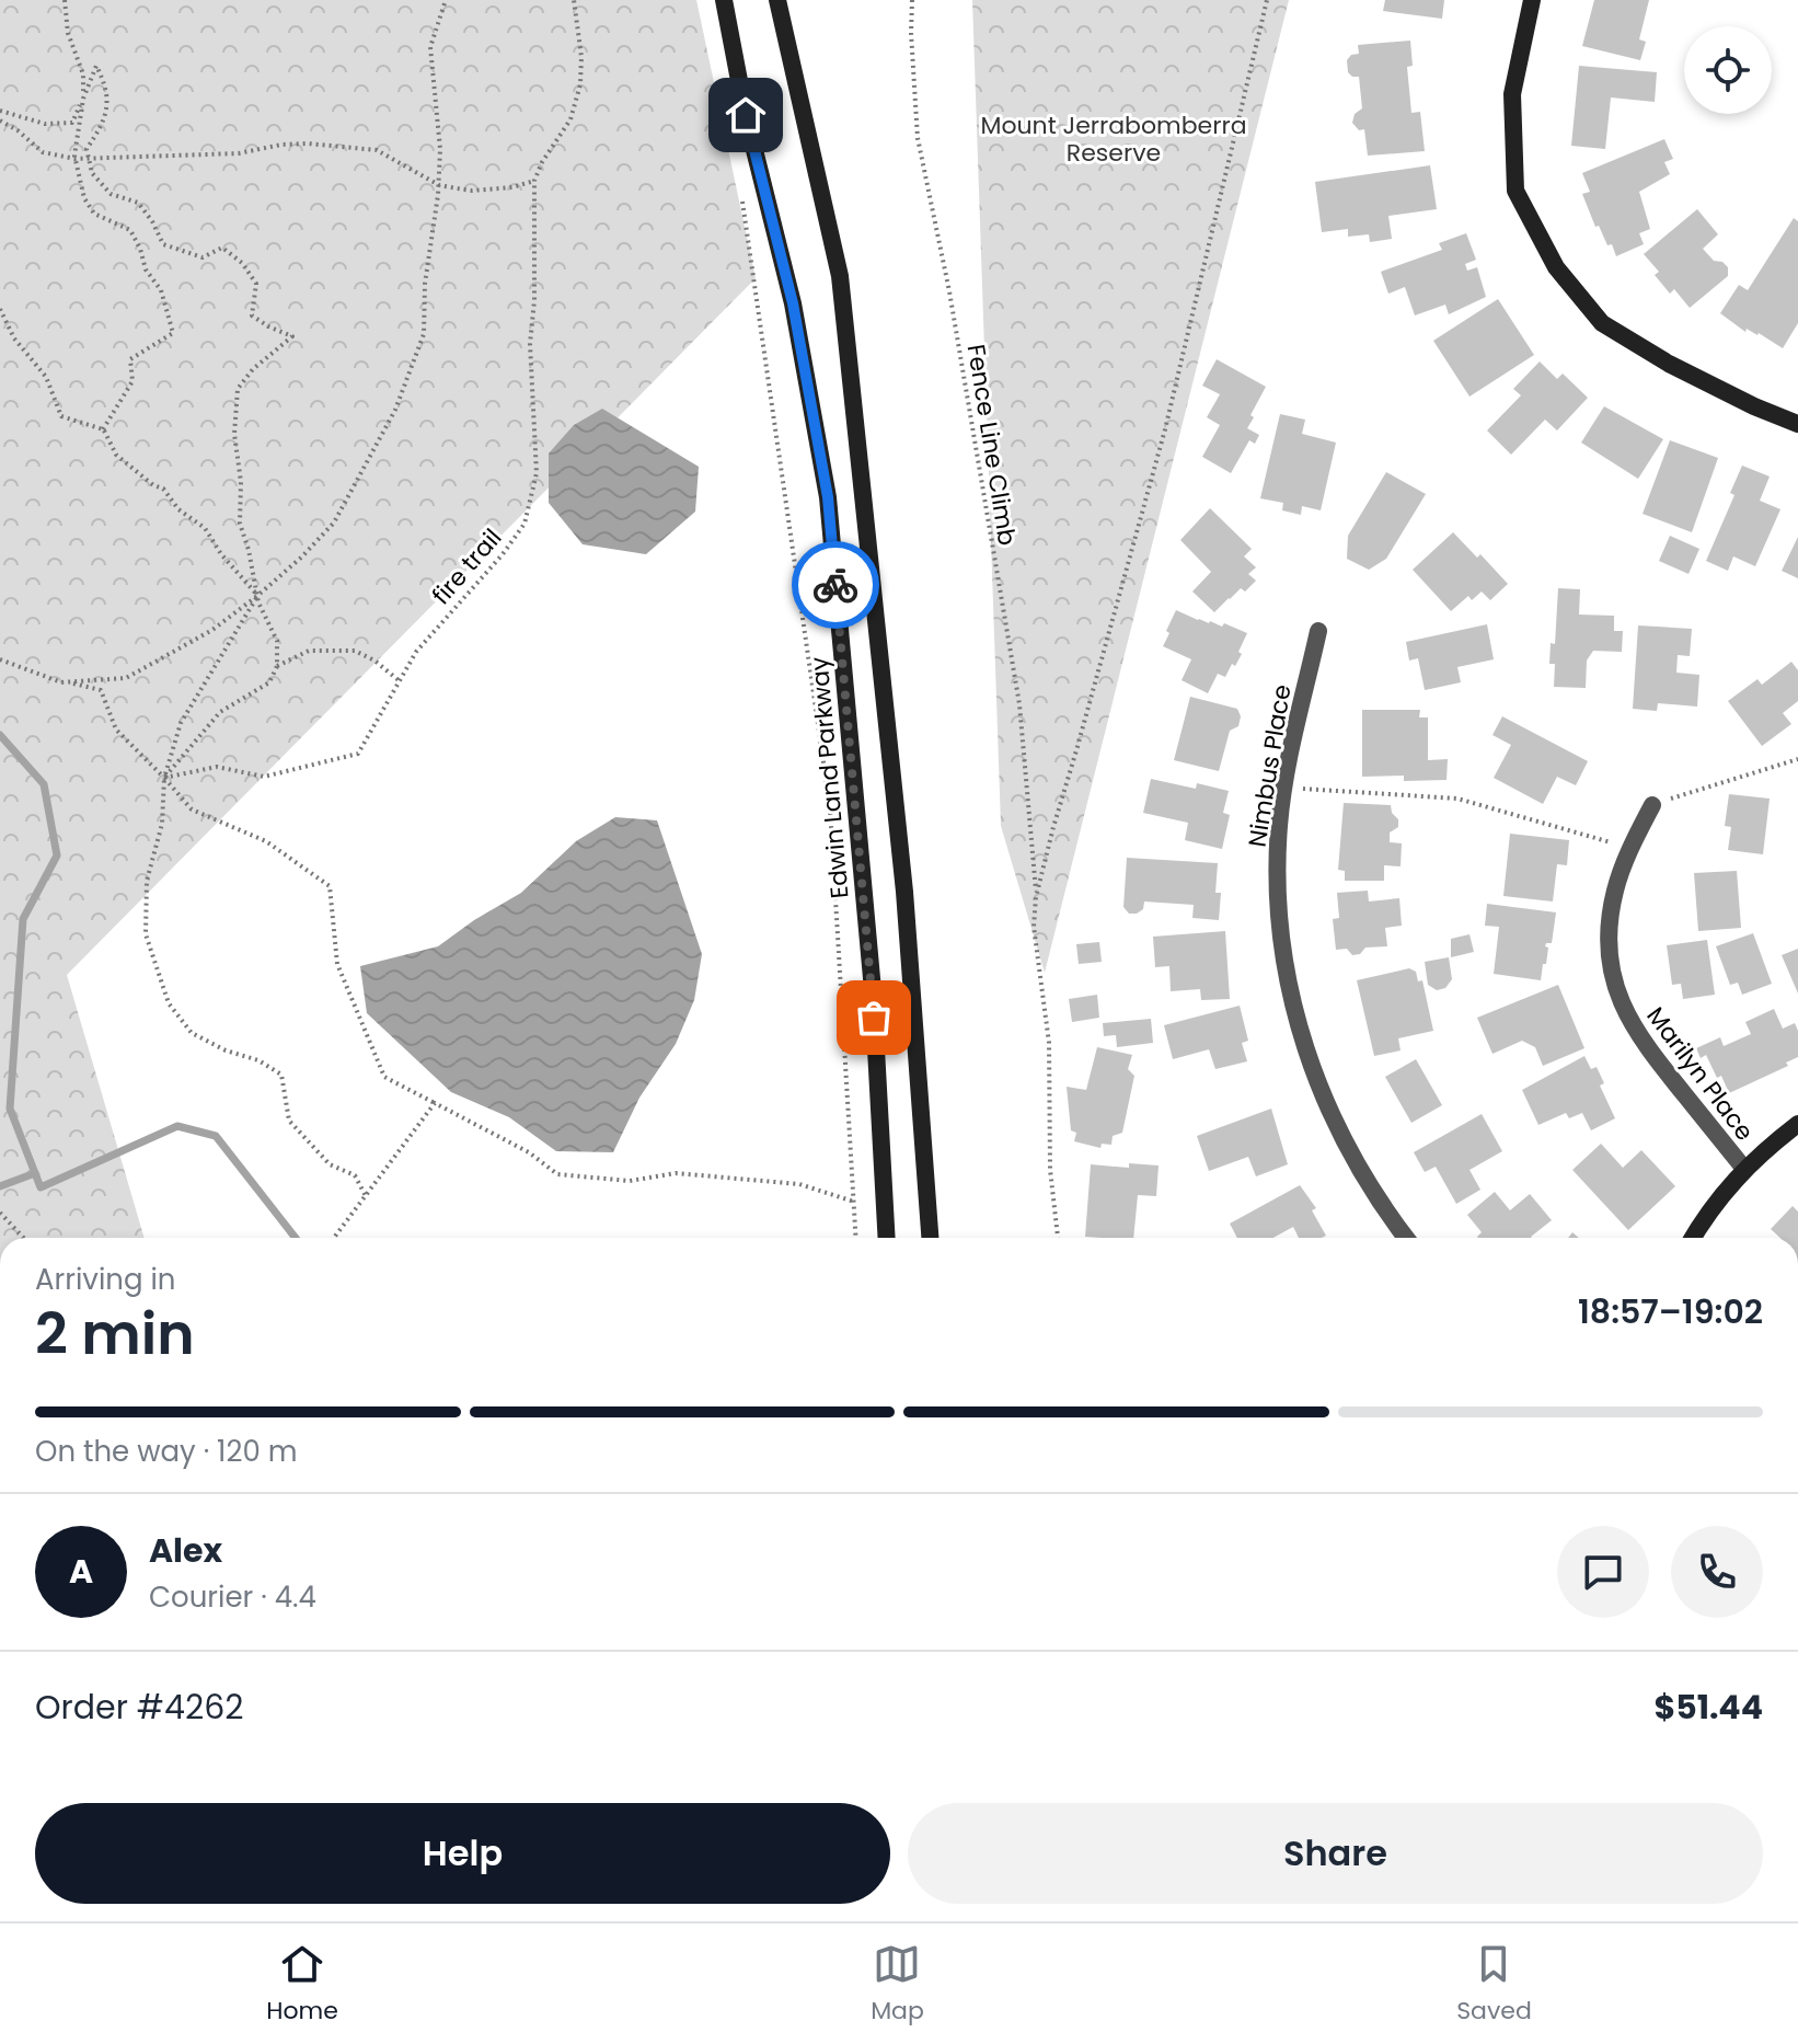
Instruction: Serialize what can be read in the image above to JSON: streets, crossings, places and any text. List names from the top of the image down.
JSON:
{
  "streets": {
    "main road": ["Edwin Land Parkway"],
    "street": ["Nimbus Place", "Marilyn Place"],
    "path": ["Fence Line Climb", "fire trail"]
  },
  "parks": ["Mount Jerrabomberra Reserve"],
  "page": {
    "heading": ["2 min", "Arriving in", "18:57–19:02"],
    "panel": [
      "Alex",
      "Courier · 4.4",
      "Order #4262",
      "$51.44"
    ],
    "bar": "On the way · 120 m",
    "round": "A",
    "buttons": ["Help", "Share"],
    "tabs": ["Home", "Map", "Saved"]
  }
}
